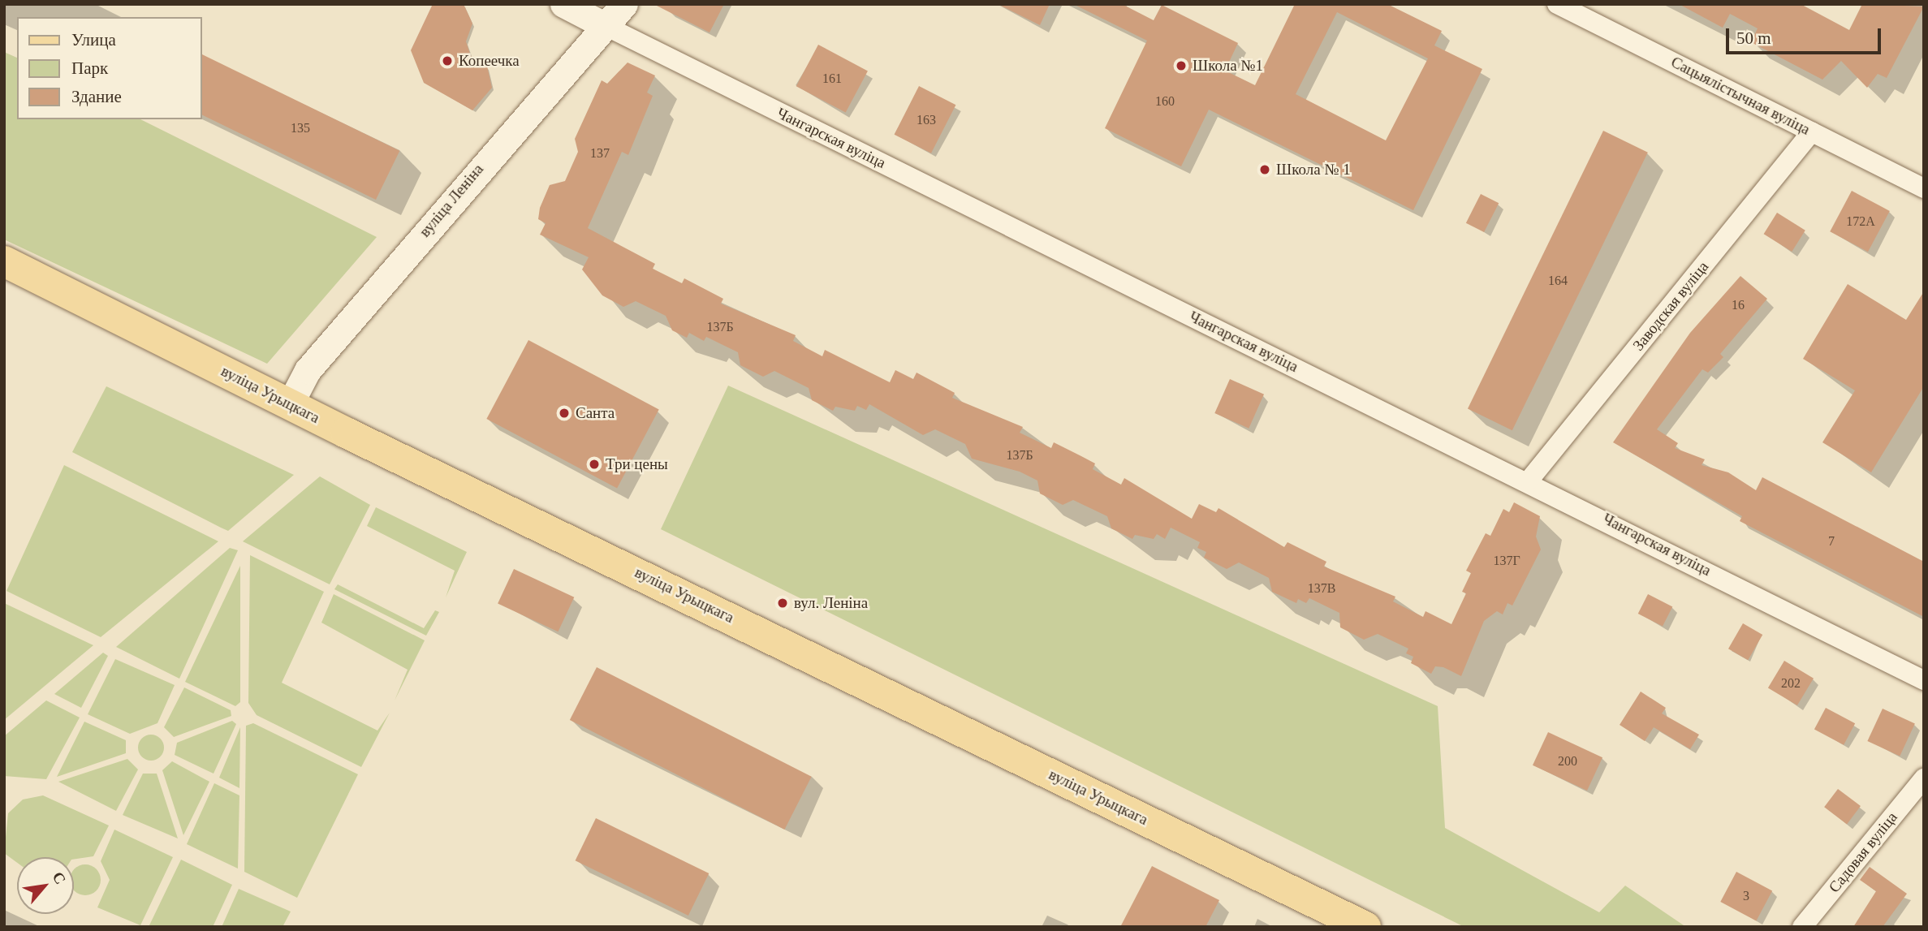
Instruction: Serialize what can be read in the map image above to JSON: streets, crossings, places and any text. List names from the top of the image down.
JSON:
{
  "streets": {
    "main road": ["Чангарская вуліца", "вуліца Леніна", "вуліца Урыцкага"],
    "street": ["Сацыялістычная вуліца", "Заводская вуліца", "Садовая вуліца"]
  },
  "crossings": [
    ["Сацыялістычная вуліца", "Заводская вуліца"],
    ["Чангарская вуліца", "вуліца Леніна"],
    ["Чангарская вуліца", "Заводская вуліца"],
    ["вуліца Леніна", "вуліца Урыцкага"]
  ],
  "places": [
    "Копеечка",
    "Школа №1",
    "Школа № 1",
    "Санта",
    "Три цены",
    "вул. Леніна"
  ],
  "house_numbers": [
    "161",
    "160",
    "163",
    "135",
    "137",
    "172А",
    "164",
    "16",
    "137Б",
    "137Б",
    "7",
    "137Г",
    "137В",
    "202",
    "200",
    "3"
  ],
  "legend": ["Улица", "Парк", "Здание"],
  "scale_bar": "50 m",
  "north": "top right"
}
